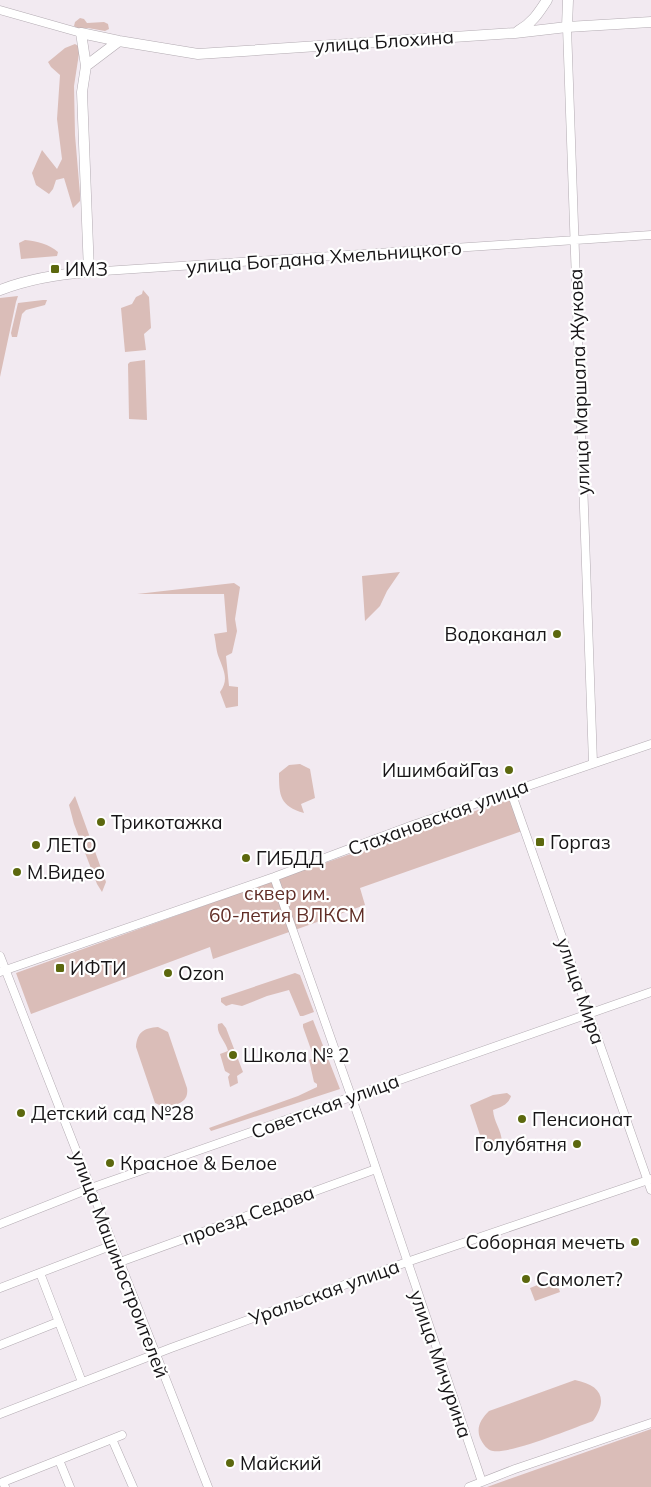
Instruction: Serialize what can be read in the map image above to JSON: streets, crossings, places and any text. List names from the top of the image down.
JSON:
{
  "streets": {
    "main road": ["улица Блохина", "улица Богдана Хмельницкого", "улица Маршала Жукова"],
    "street": [
      "Стахановская улица",
      "улица Мира",
      "Советская улица",
      "проезд Седова",
      "улица Машиностроителей",
      "Уральская улица",
      "улица Мичурина"
    ]
  },
  "crossings": [
    ["улица Блохина", "улица Маршала Жукова"],
    ["улица Богдана Хмельницкого", "улица Маршала Жукова"],
    ["улица Маршала Жукова", "Стахановская улица"],
    ["Стахановская улица", "улица Мира"],
    ["Стахановская улица", "улица Машиностроителей"],
    ["Стахановская улица", "улица Мичурина"],
    ["улица Мира", "Советская улица"],
    ["улица Мира", "Уральская улица"],
    ["Советская улица", "улица Машиностроителей"],
    ["Советская улица", "улица Мичурина"],
    ["проезд Седова", "улица Машиностроителей"],
    ["проезд Седова", "улица Мичурина"],
    ["улица Машиностроителей", "Уральская улица"],
    ["Уральская улица", "улица Мичурина"]
  ],
  "parks": ["сквер им. 60-летия ВЛКСМ"],
  "places": {
    "transit": ["ИМЗ", "Горгаз", "ИФТИ"],
    "other": [
      "Водоканал",
      "ИшимбайГаз",
      "Трикотажка",
      "ЛЕТО",
      "ГИБДД",
      "М.Видео",
      "Ozon",
      "Школа № 2",
      "Детский сад №28",
      "Пенсионат",
      "Голубятня",
      "Красное & Белое",
      "Соборная мечеть",
      "Самолет?",
      "Майский"
    ]
  }
}
